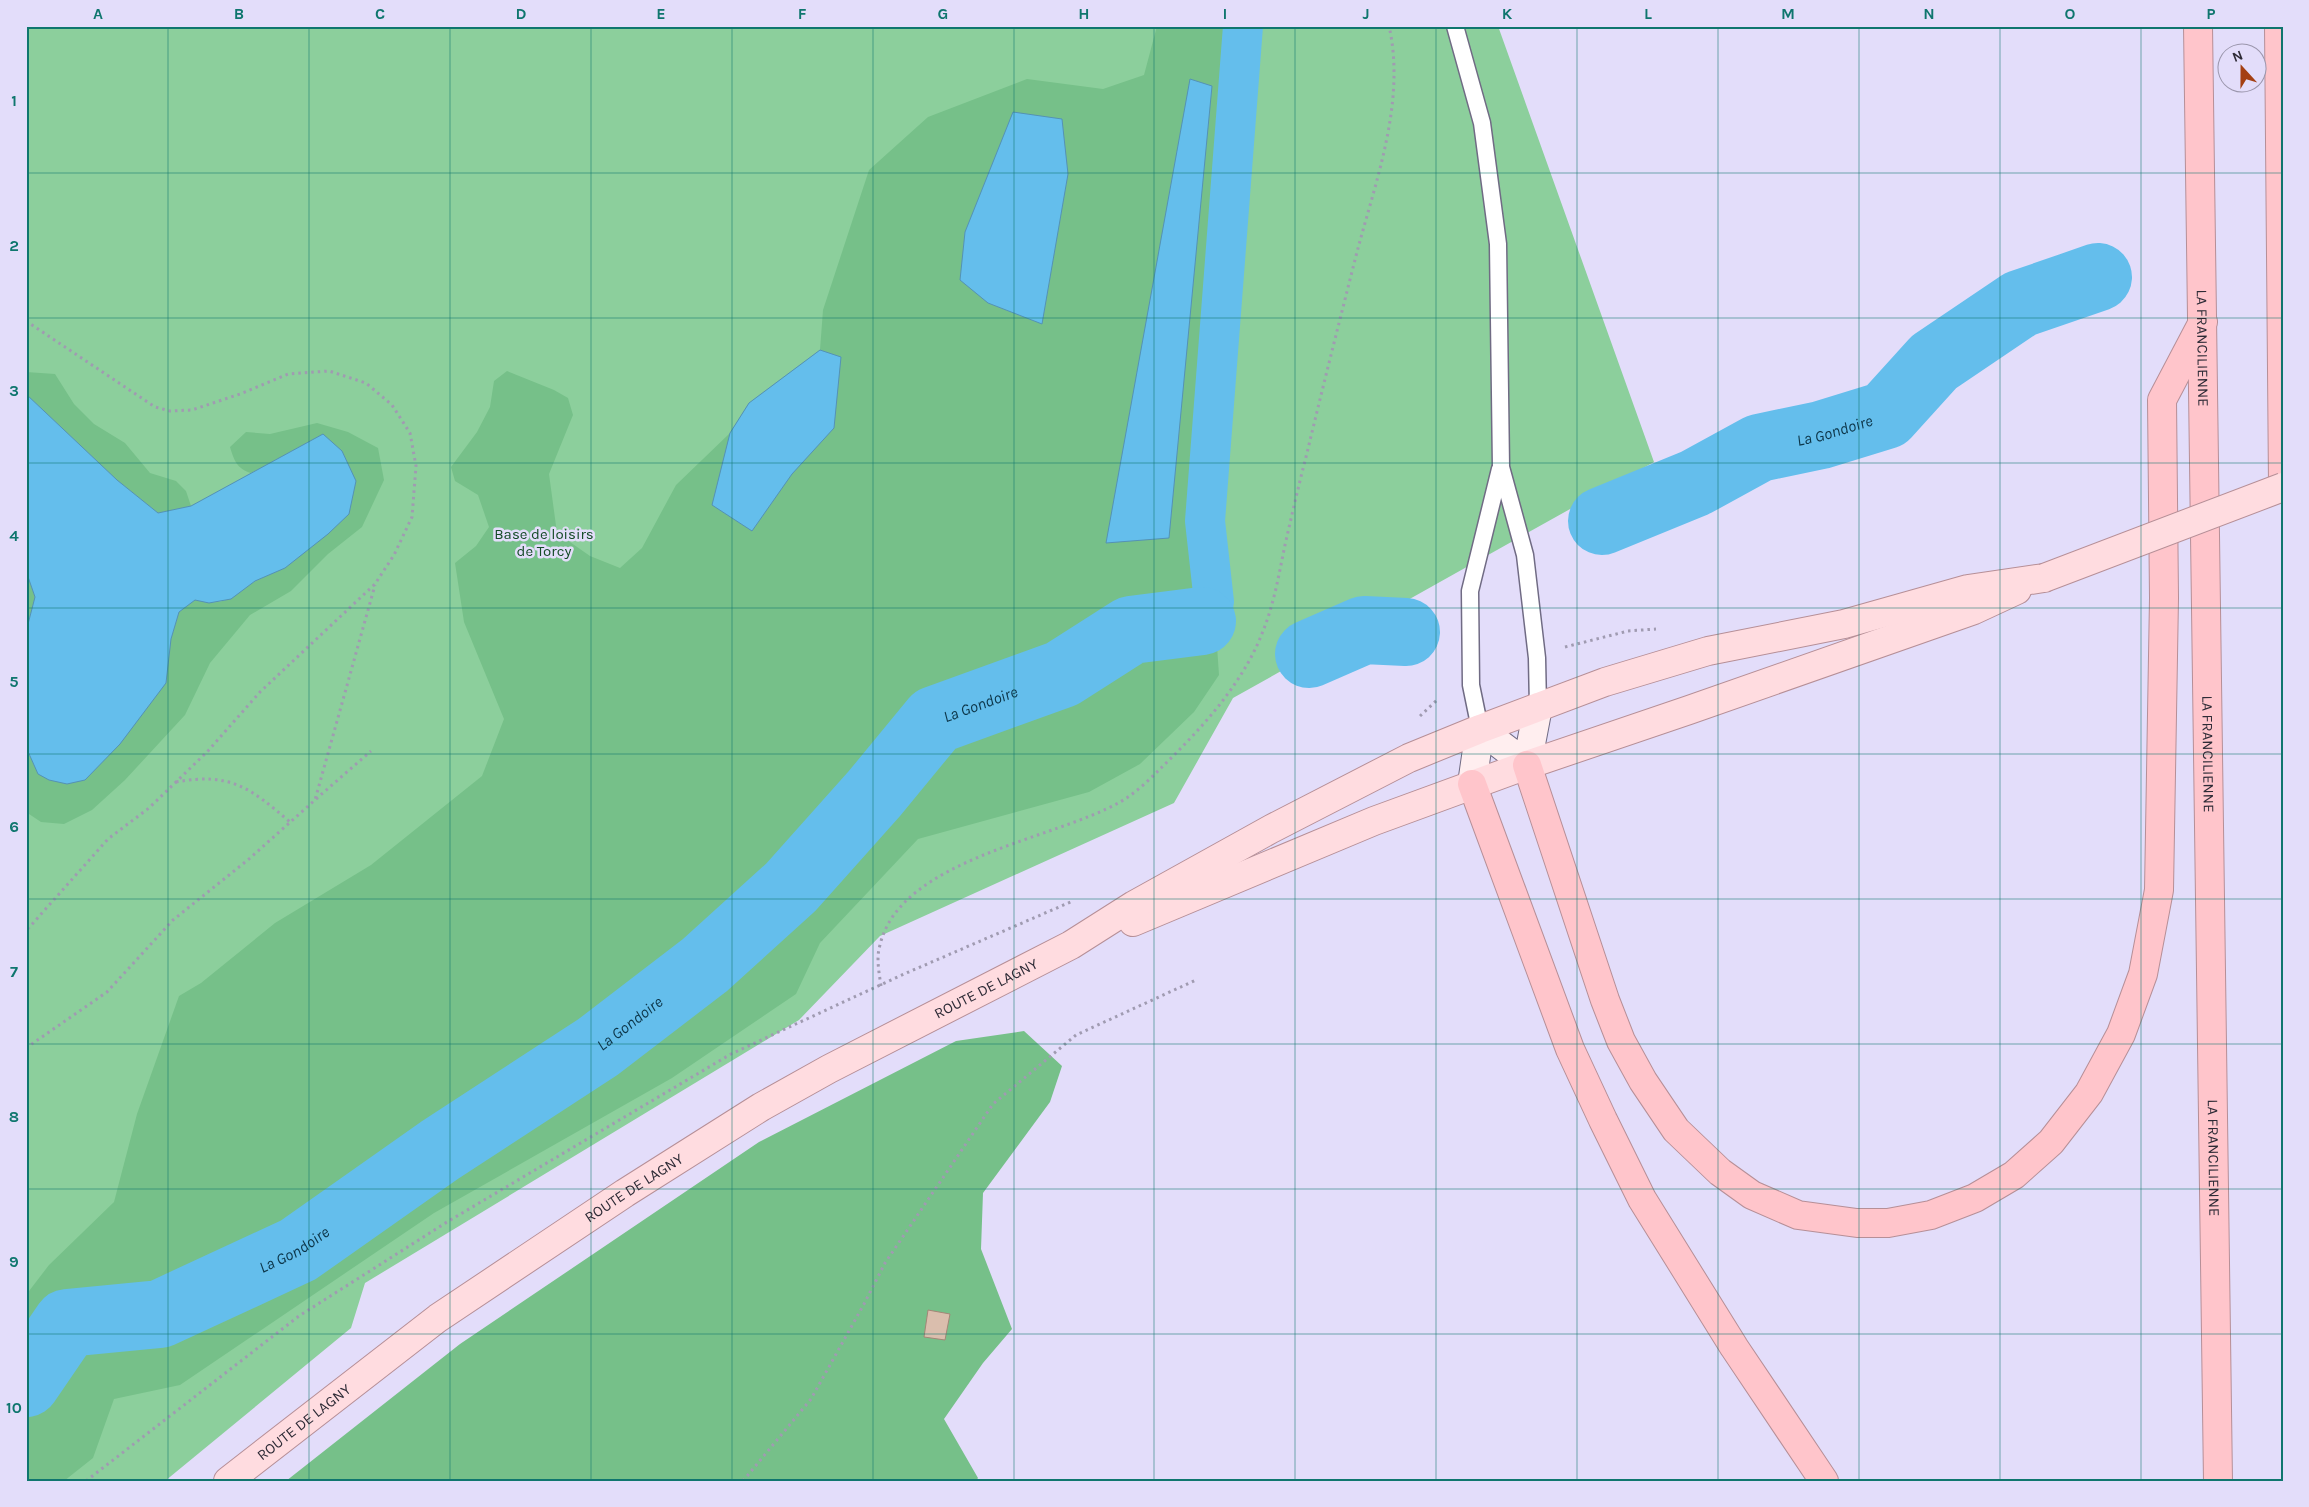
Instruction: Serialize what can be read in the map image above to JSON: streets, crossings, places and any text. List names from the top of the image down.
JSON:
{
  "streets": {
    "highway": ["LA FRANCILIENNE"],
    "main road": ["ROUTE DE LAGNY"]
  },
  "water": ["La Gondoire"],
  "parks": ["Base de loisirs de Torcy"],
  "north": "top",
  "grid": {
    "columns": [
      "A",
      "B",
      "C",
      "D",
      "E",
      "F",
      "G",
      "H",
      "I",
      "J",
      "K",
      "L",
      "M",
      "N",
      "O",
      "P"
    ],
    "rows": [
      "1",
      "2",
      "3",
      "4",
      "5",
      "6",
      "7",
      "8",
      "9",
      "10"
    ]
  }
}
